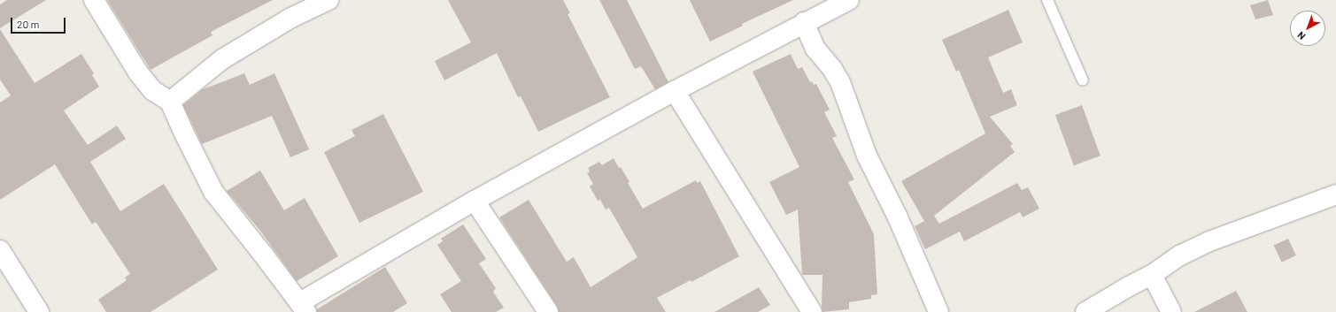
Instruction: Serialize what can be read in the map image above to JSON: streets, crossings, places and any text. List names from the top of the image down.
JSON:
{
  "scale_bar": "20 m",
  "north": "bottom left"
}
